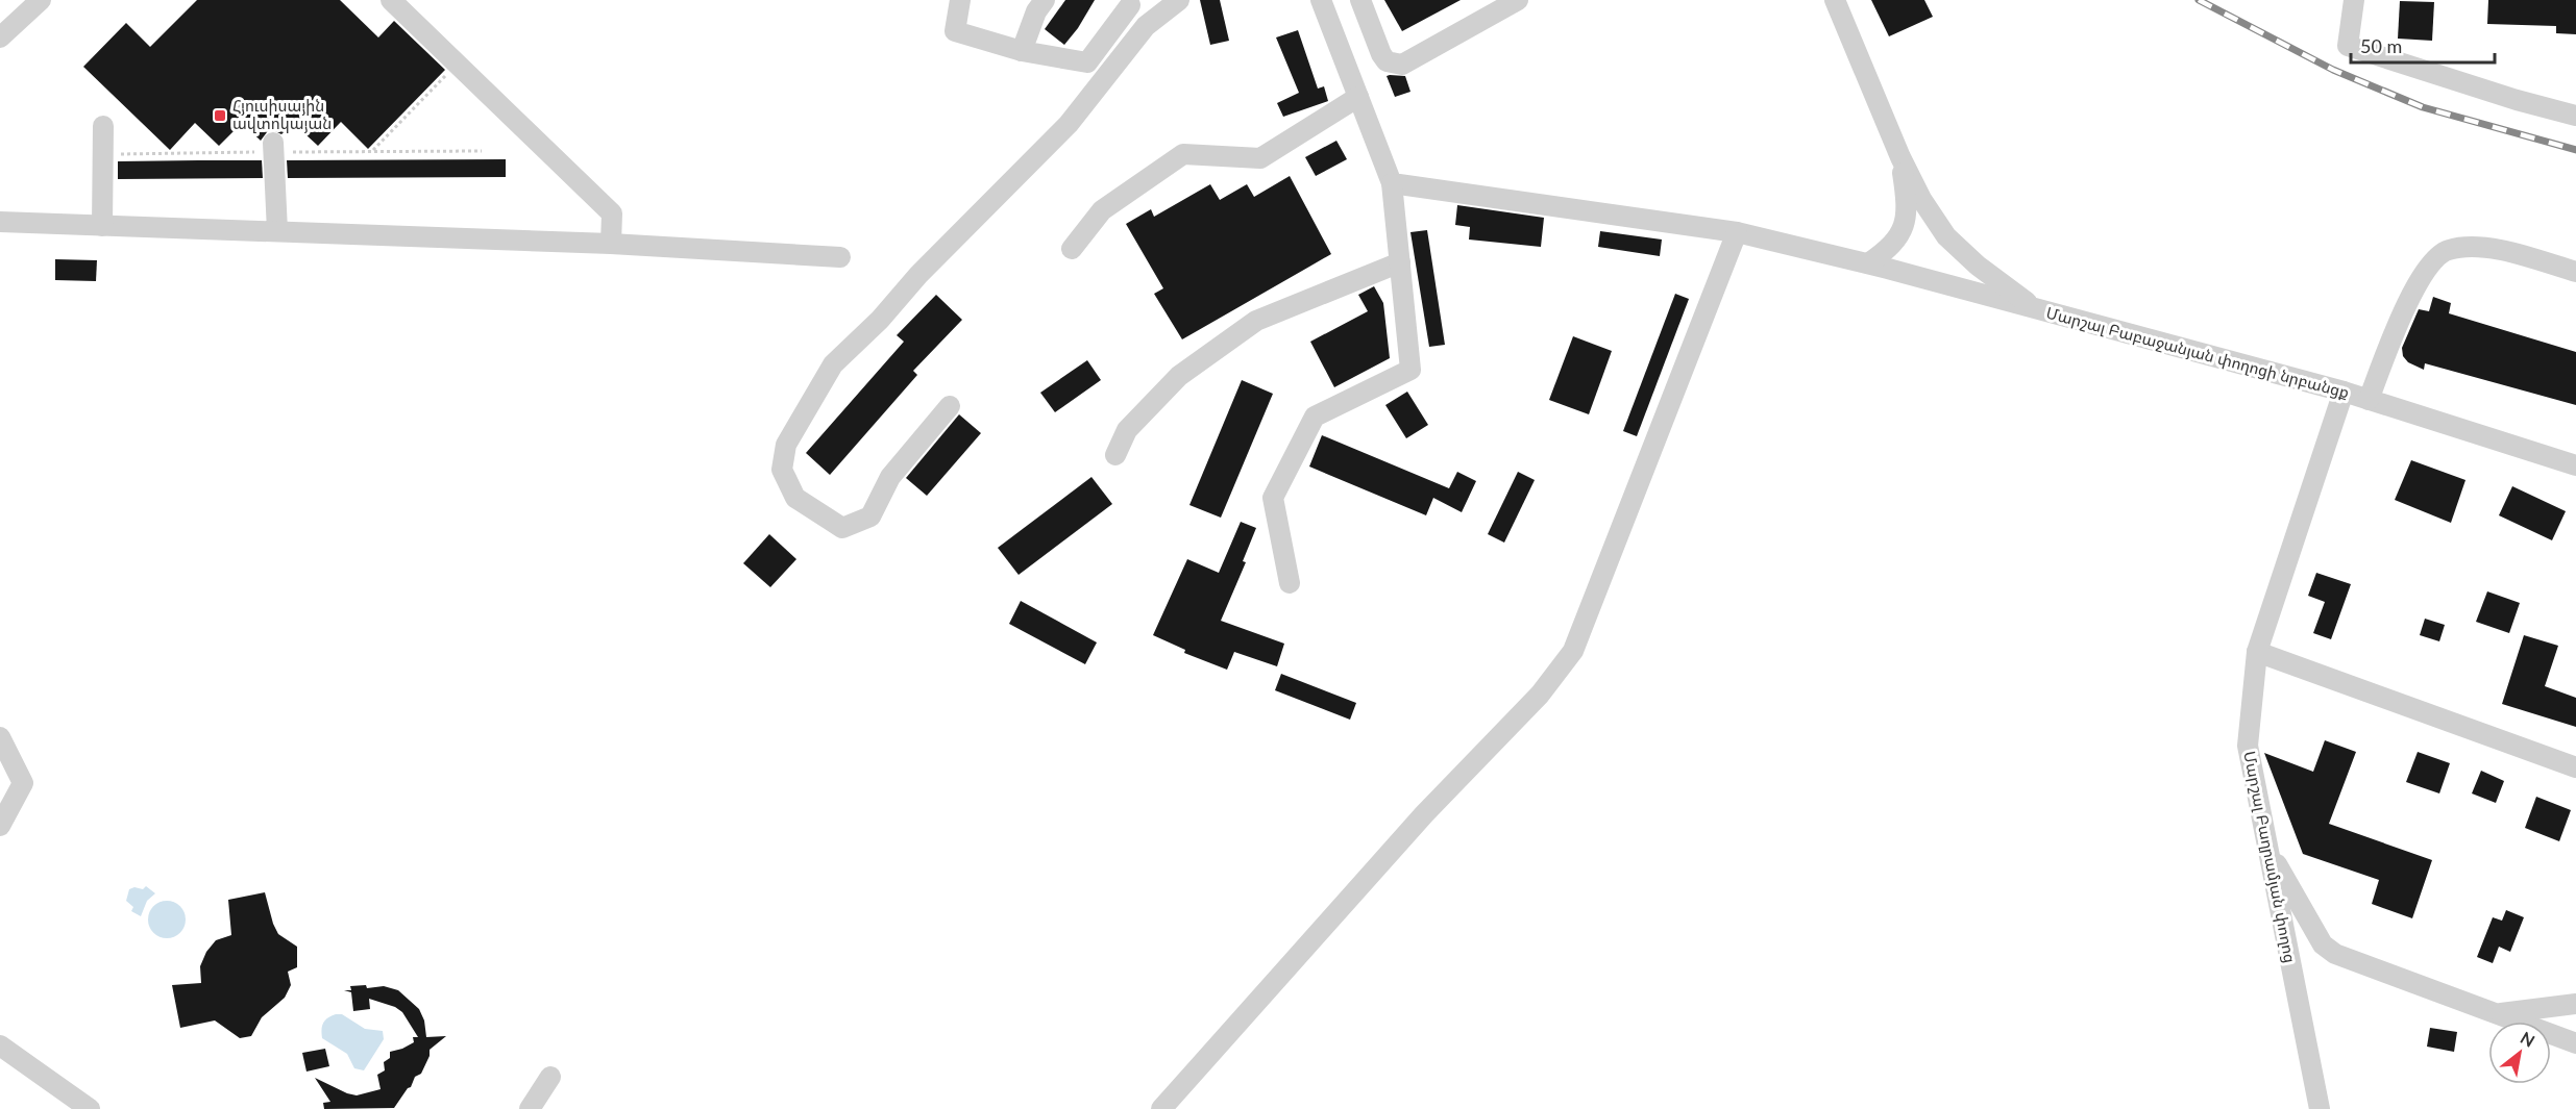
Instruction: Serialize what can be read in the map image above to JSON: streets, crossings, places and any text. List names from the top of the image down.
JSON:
{
  "streets": {
    "street": ["Մարշալ Բաբաջանյան փողոցի նրբանցք", "Մարշալ Բաղրամյան փողոց"]
  },
  "crossings": [
    ["Մարշալ Բաբաջանյան փողոցի նրբանցք", "Մարշալ Բաղրամյան փողոց"]
  ],
  "places": {
    "transit": ["Հյուսիսային ավտոկայան"]
  },
  "scale_bar": "50 m",
  "north": "top right"
}
